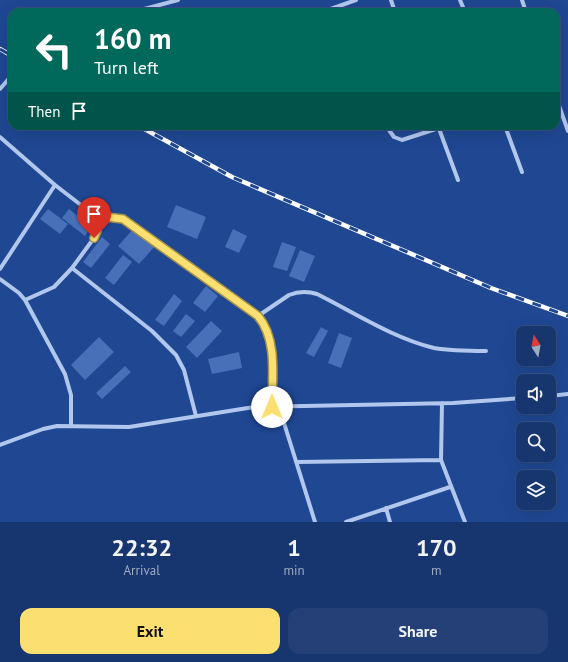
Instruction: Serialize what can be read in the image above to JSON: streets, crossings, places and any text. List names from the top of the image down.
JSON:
{
  "north": "top",
  "page": {
    "turn": ["160 m", "Turn left"],
    "then": "Then",
    "eta": [
      "22:32",
      "Arrival",
      "1",
      "min",
      "170",
      "m"
    ],
    "buttons": ["Exit", "Share"]
  }
}
